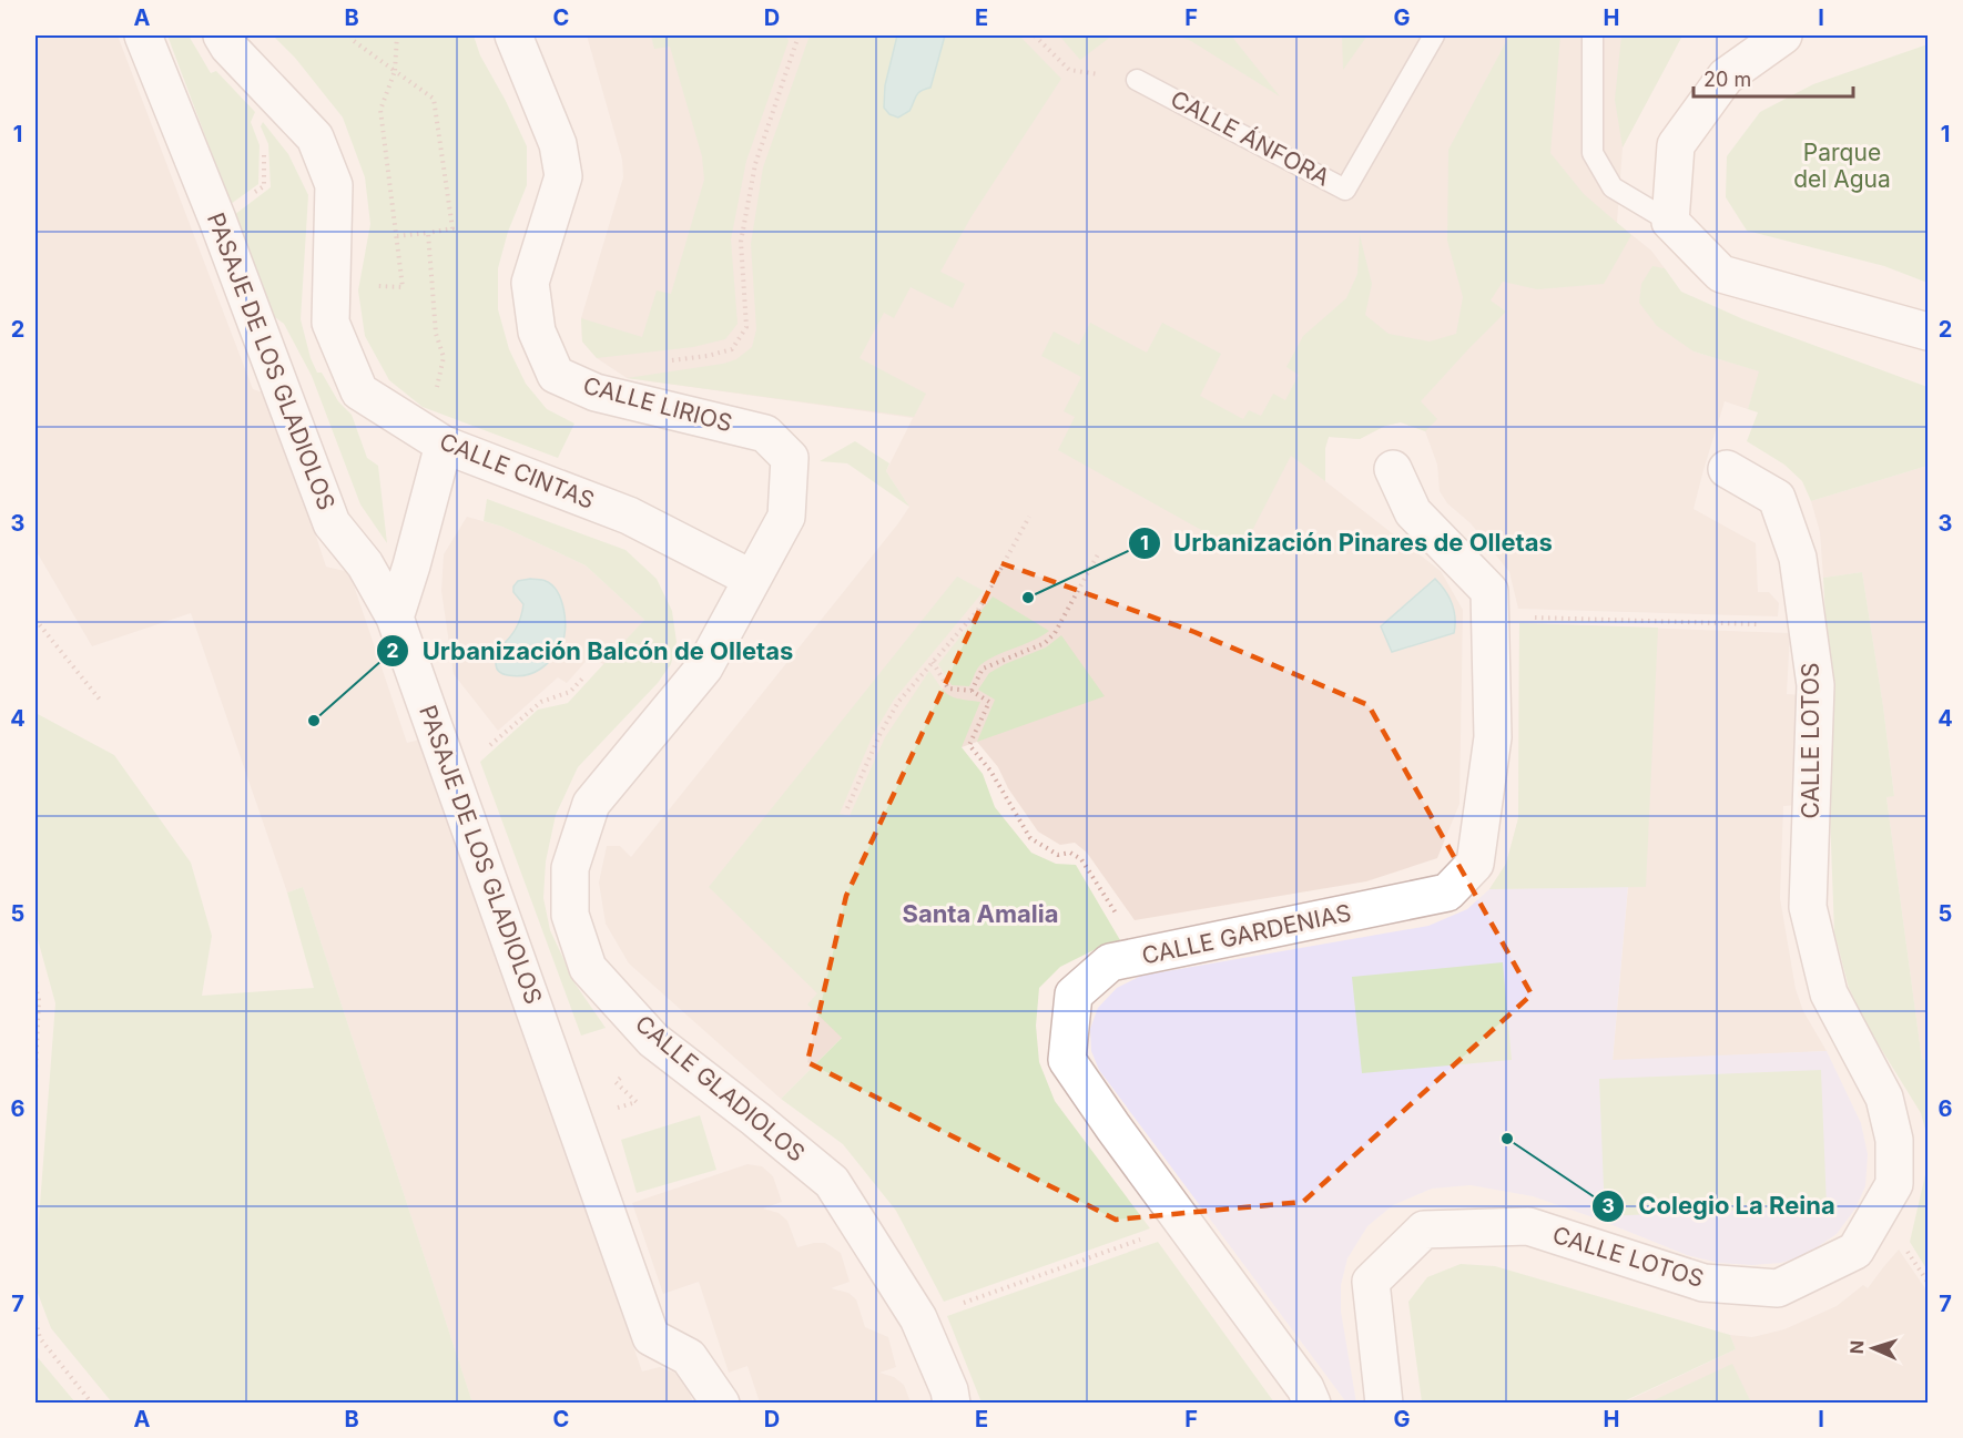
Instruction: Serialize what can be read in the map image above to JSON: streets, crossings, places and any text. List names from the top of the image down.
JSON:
{
  "streets": {
    "street": [
      "PASAJE DE LOS GLADIOLOS",
      "CALLE LIRIOS",
      "CALLE CINTAS",
      "CALLE LOTOS",
      "CALLE GARDENIAS",
      "CALLE GLADIOLOS"
    ],
    "lane": ["CALLE ÁNFORA"]
  },
  "crossings": [
    ["CALLE LIRIOS", "CALLE GLADIOLOS"],
    ["CALLE CINTAS", "CALLE GLADIOLOS"]
  ],
  "districts": ["Santa Amalia"],
  "parks": ["Parque del Agua"],
  "places": ["Urbanización Pinares de Olletas", "Urbanización Balcón de Olletas", "Colegio La Reina"],
  "scale_bar": "20 m",
  "north": "left",
  "grid": {
    "columns": [
      "A",
      "B",
      "C",
      "D",
      "E",
      "F",
      "G",
      "H",
      "I"
    ],
    "rows": [
      "1",
      "2",
      "3",
      "4",
      "5",
      "6",
      "7"
    ]
  }
}
